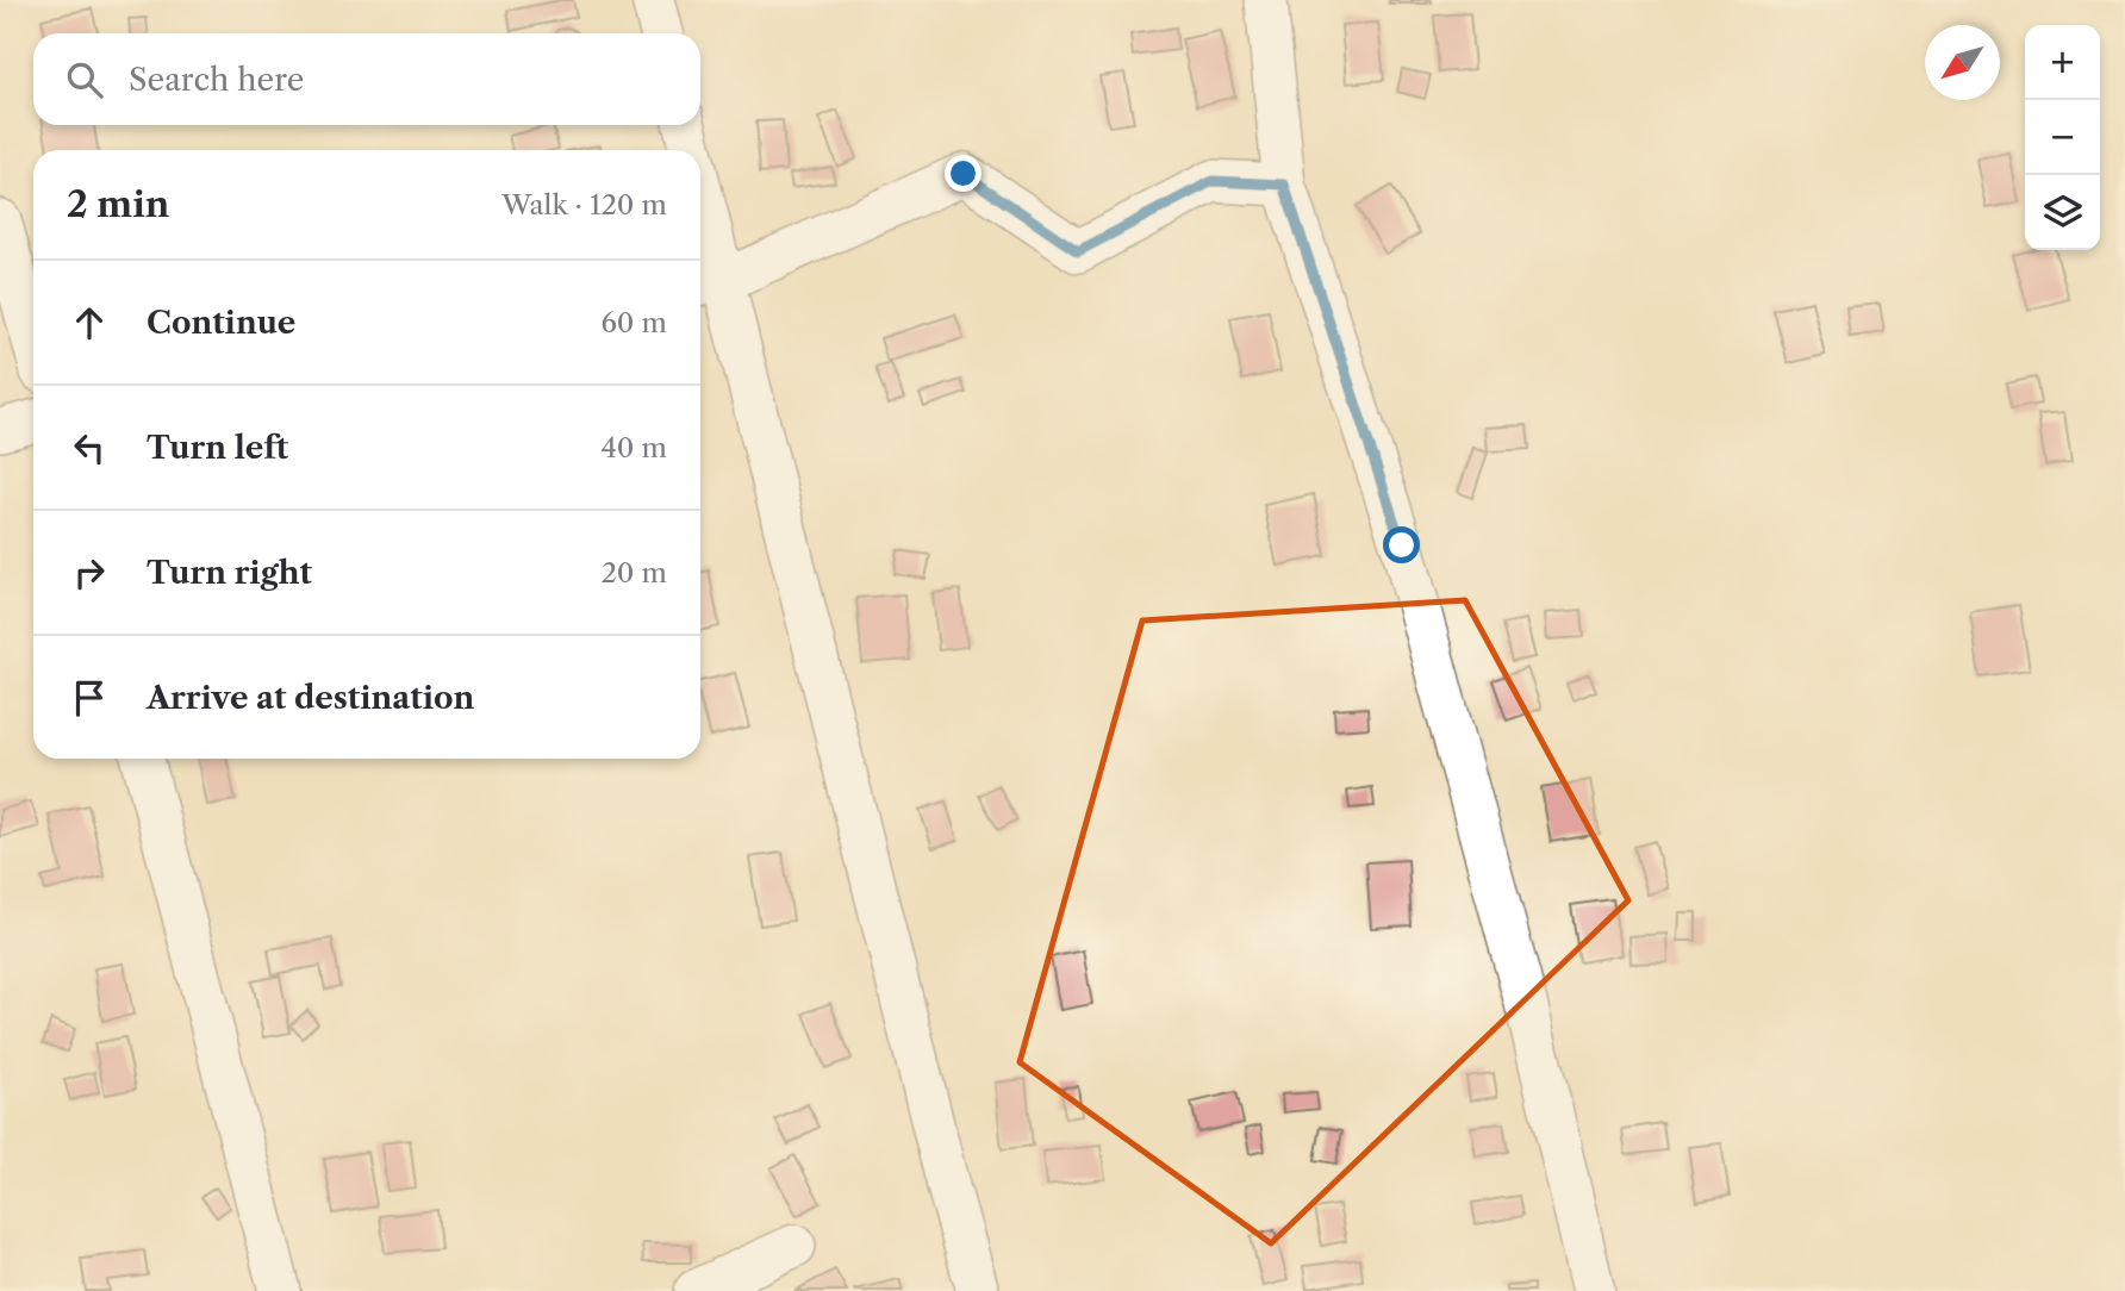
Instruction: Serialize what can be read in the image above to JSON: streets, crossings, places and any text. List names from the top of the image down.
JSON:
{
  "north": "bottom left",
  "page": {
    "map_buttons": ["+", "−"],
    "search": "Search here",
    "heading": ["2 min", "Walk · 120 m"],
    "list": [
      ["Continue", "60 m"],
      ["Turn left", "40 m"],
      ["Turn right", "20 m"],
      "Arrive at destination"
    ]
  }
}
